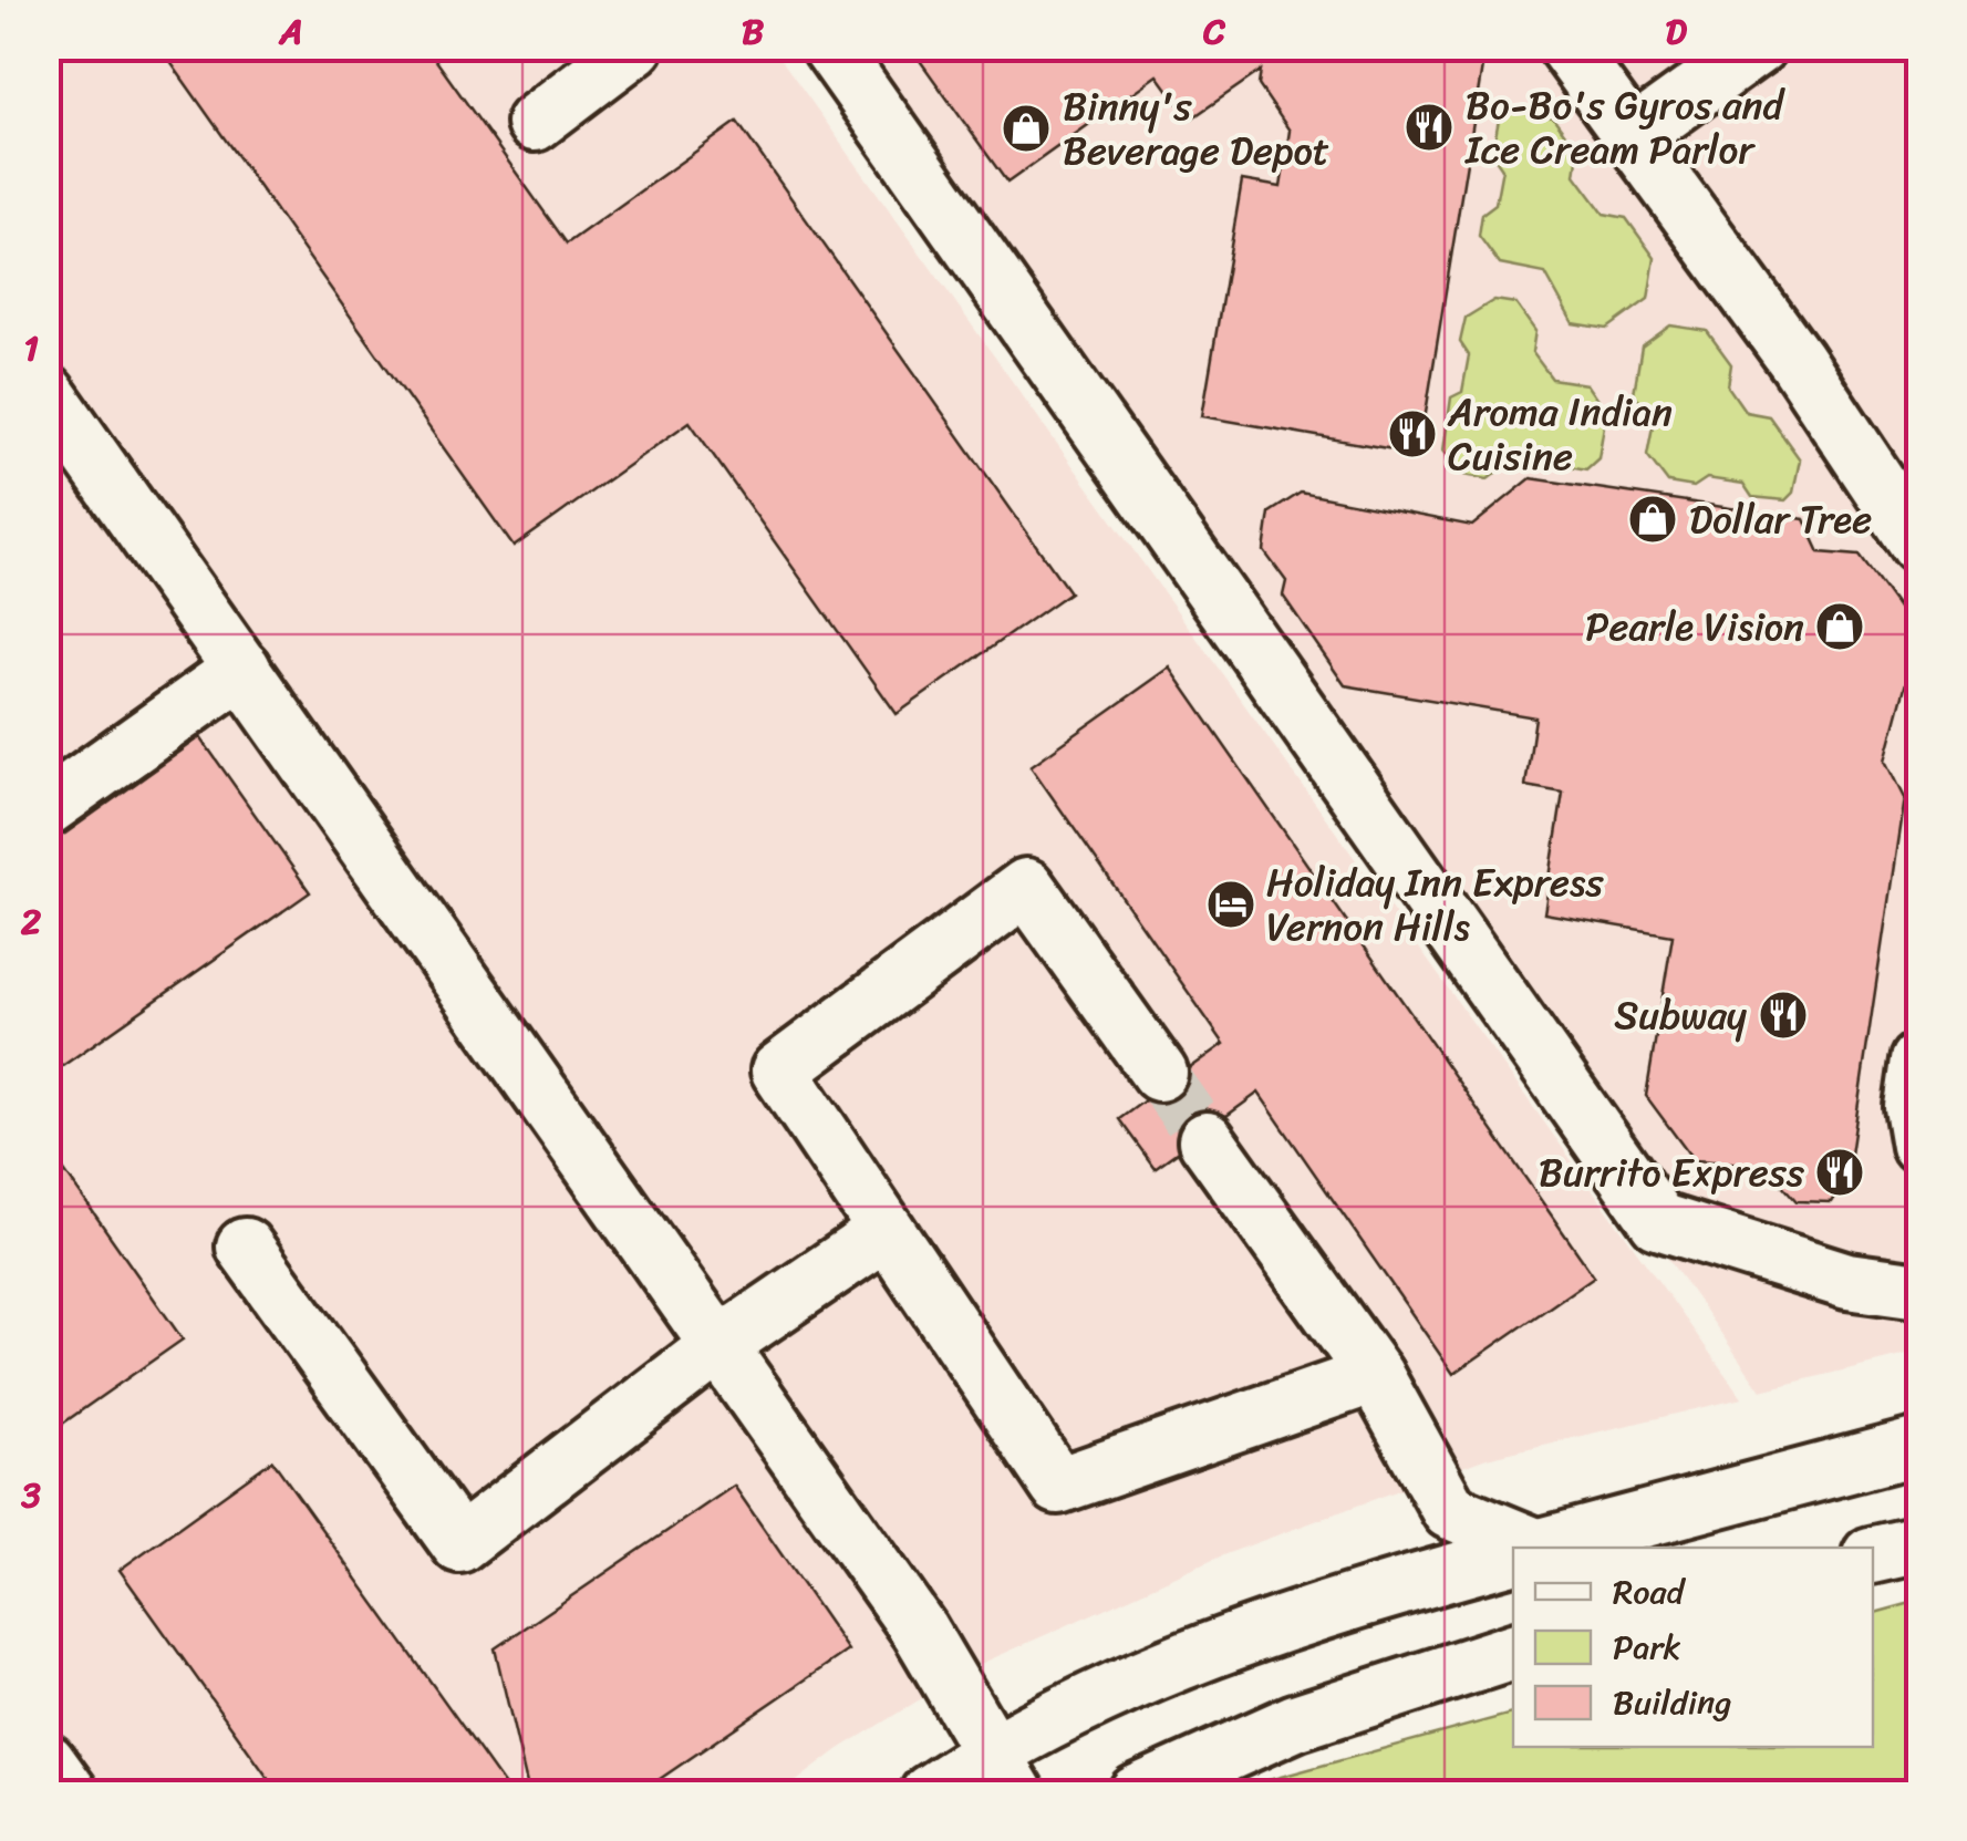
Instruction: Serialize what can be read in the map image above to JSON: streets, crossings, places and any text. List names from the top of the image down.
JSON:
{
  "places": {
    "restaurant": [
      "Bo-Bo's Gyros and Ice Cream Parlor",
      "Aroma Indian Cuisine",
      "Subway",
      "Burrito Express"
    ],
    "shop": ["Binny's Beverage Depot", "Dollar Tree", "Pearle Vision"],
    "hotel": ["Holiday Inn Express Vernon Hills"]
  },
  "legend": ["Road", "Park", "Building"],
  "grid": {
    "columns": [
      "A",
      "B",
      "C",
      "D"
    ],
    "rows": ["1", "2", "3"]
  }
}
